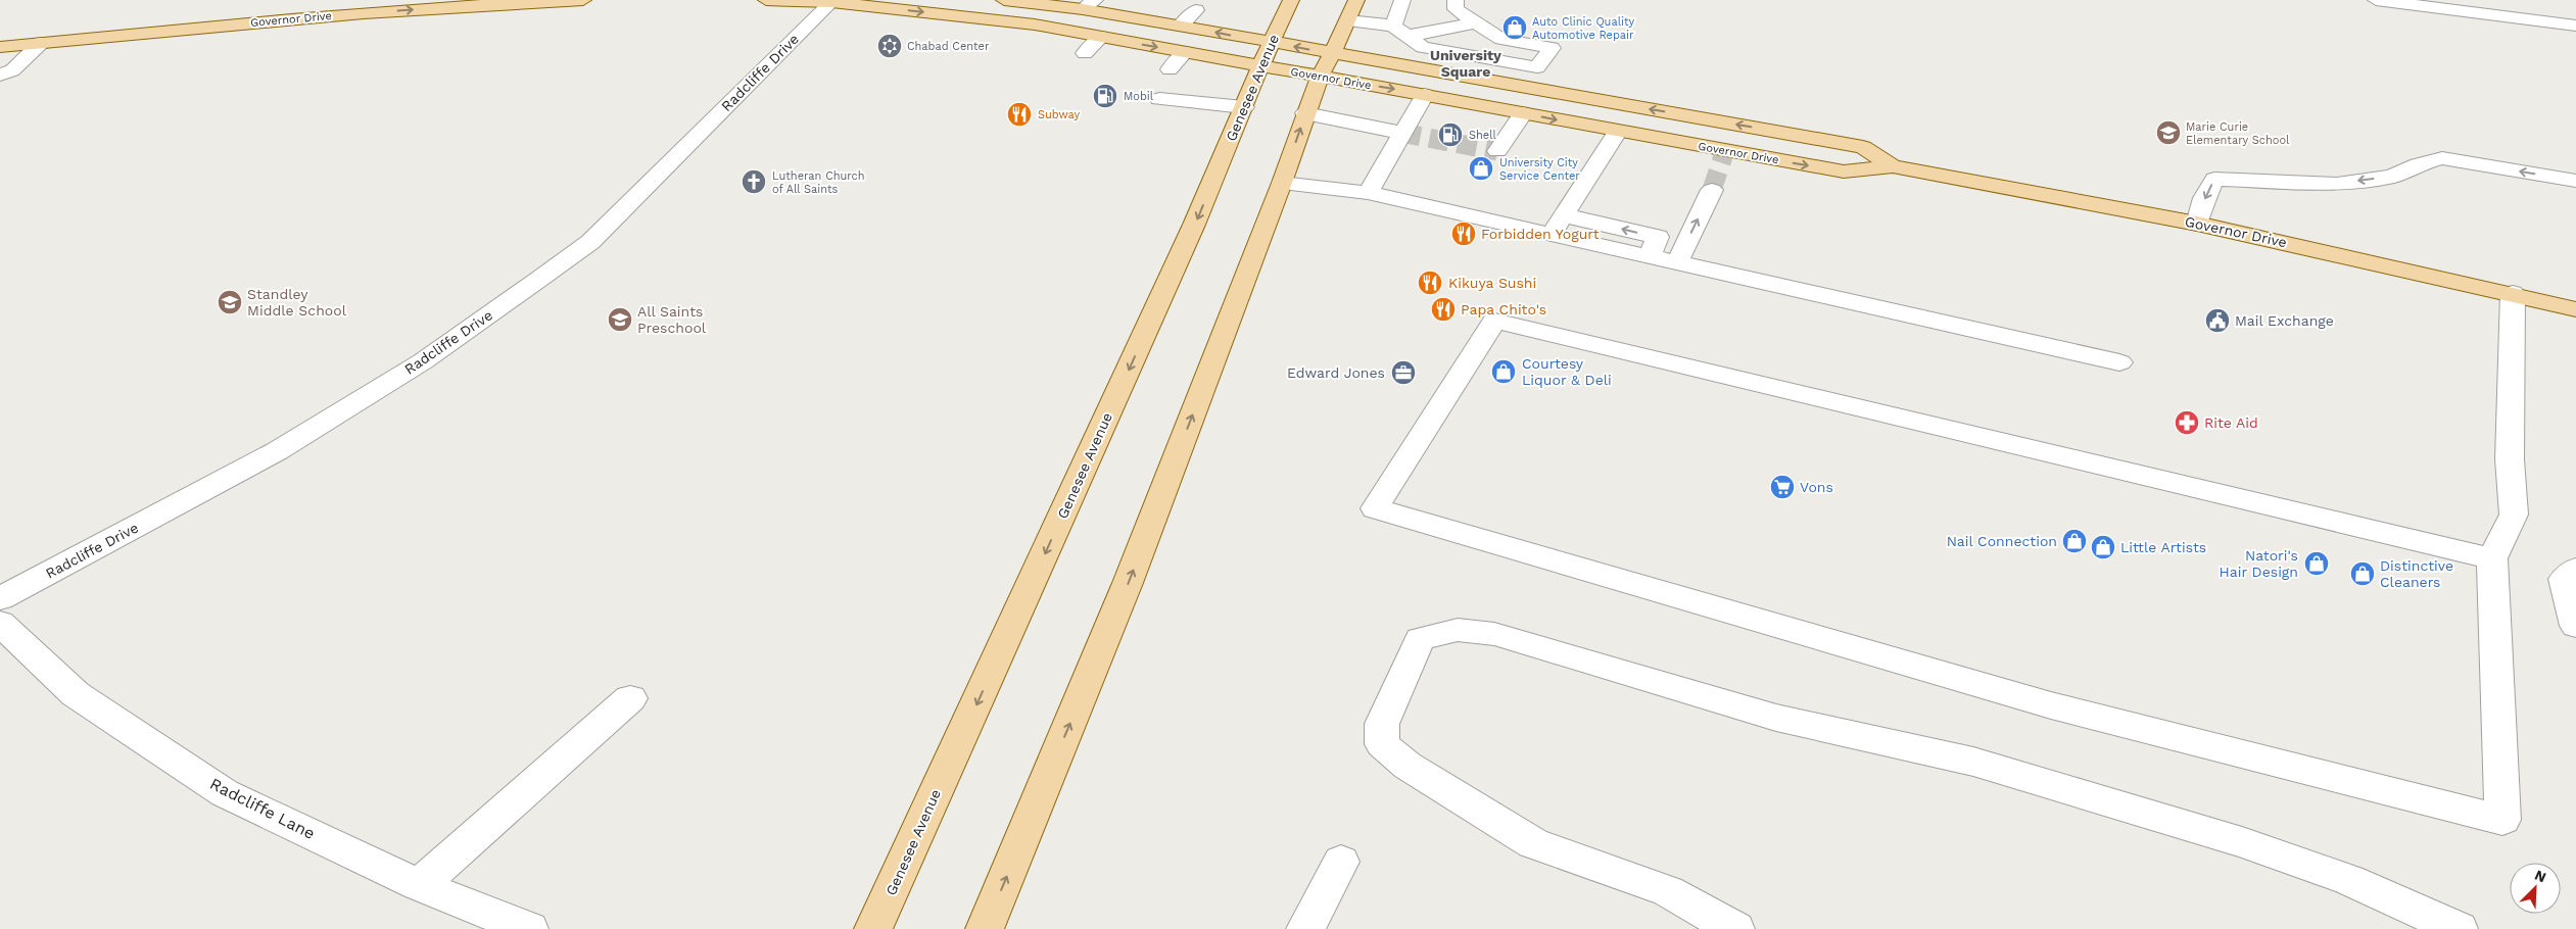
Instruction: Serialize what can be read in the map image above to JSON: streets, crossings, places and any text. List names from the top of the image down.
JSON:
{
  "streets": {
    "main road": ["Governor Drive", "Genesee Avenue"],
    "street": ["Radcliffe Drive", "Radcliffe Lane"]
  },
  "crossings": [
    ["Governor Drive", "Radcliffe Drive"],
    ["Governor Drive", "Genesee Avenue"]
  ],
  "districts": ["University Square"],
  "places": {
    "shop": [
      "Auto Clinic Quality Automotive Repair",
      "University City Service Center",
      "Courtesy Liquor & Deli",
      "Nail Connection",
      "Little Artists",
      "Natori's Hair Design",
      "Distinctive Cleaners"
    ],
    "synagogue": ["Chabad Center"],
    "fuel station": ["Mobil", "Shell"],
    "restaurant": [
      "Subway",
      "Forbidden Yogurt",
      "Kikuya Sushi",
      "Papa Chito's"
    ],
    "school or university": ["Marie Curie Elementary School", "Standley Middle School", "All Saints Preschool"],
    "church": ["Lutheran Church of All Saints"],
    "public building": ["Mail Exchange"],
    "office": ["Edward Jones"],
    "pharmacy": ["Rite Aid"],
    "supermarket": ["Vons"]
  },
  "north": "top right"
}
